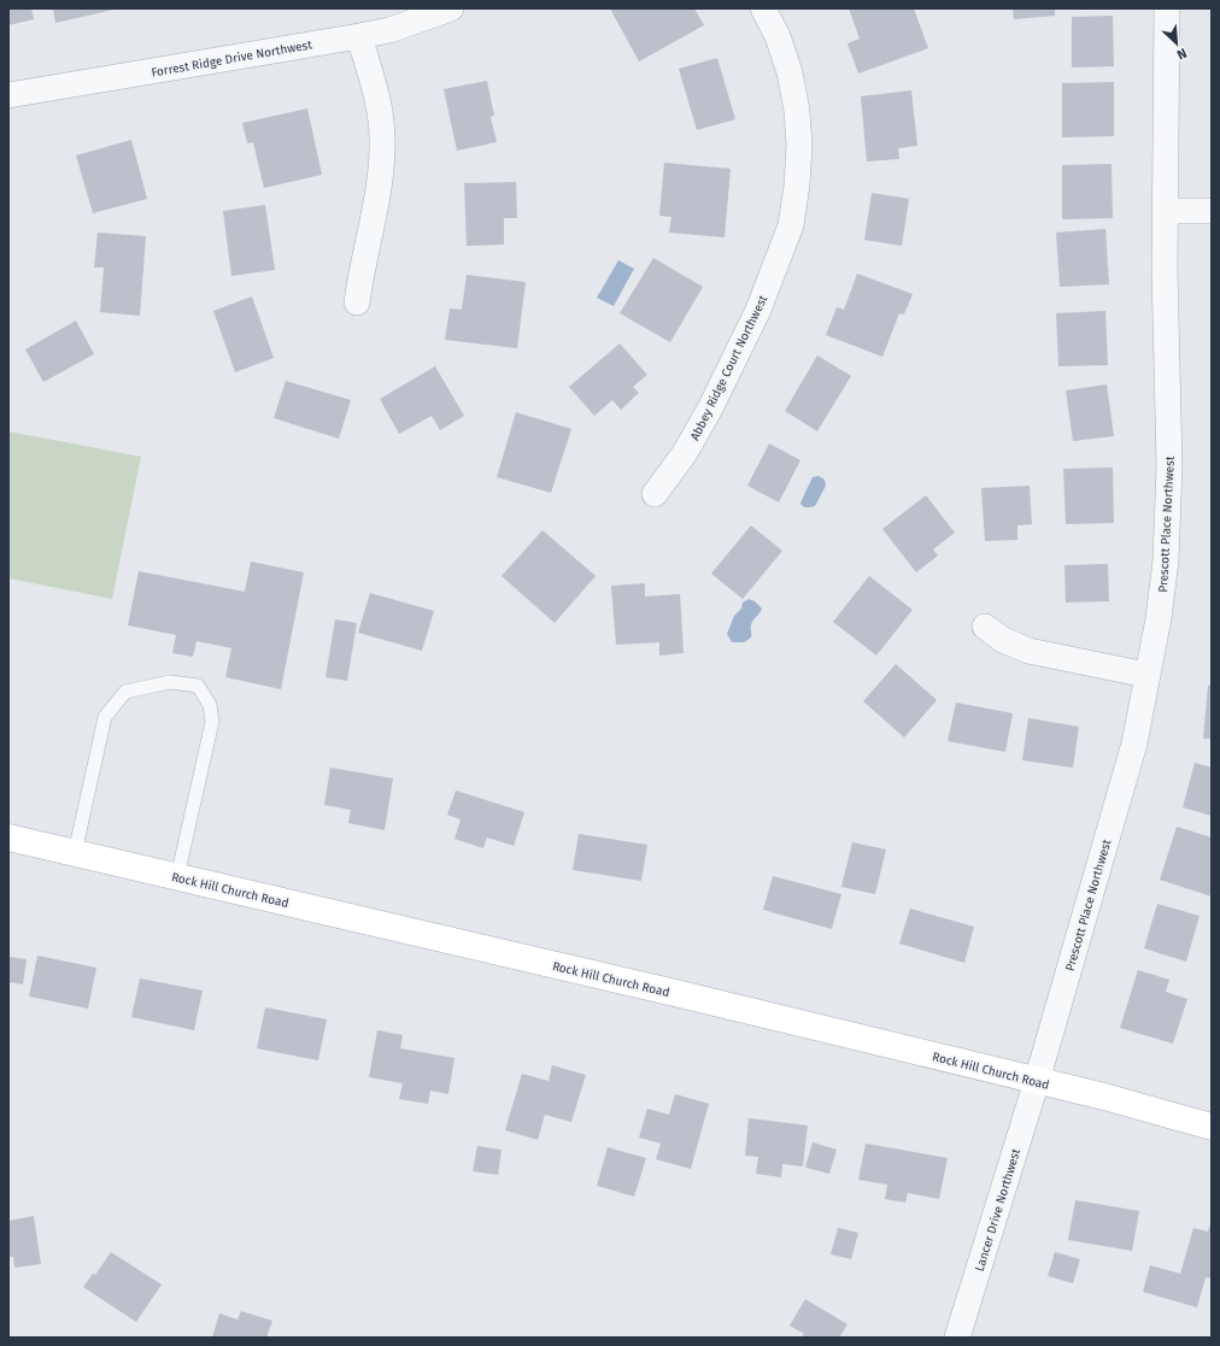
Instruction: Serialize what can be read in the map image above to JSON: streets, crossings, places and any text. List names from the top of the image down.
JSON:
{
  "streets": {
    "street": [
      "Forrest Ridge Drive Northwest",
      "Abbey Ridge Court Northwest",
      "Prescott Place Northwest",
      "Rock Hill Church Road",
      "Lancer Drive Northwest"
    ]
  },
  "crossings": [
    ["Prescott Place Northwest", "Rock Hill Church Road"],
    ["Prescott Place Northwest", "Lancer Drive Northwest"],
    ["Rock Hill Church Road", "Lancer Drive Northwest"]
  ],
  "north": "bottom right"
}
